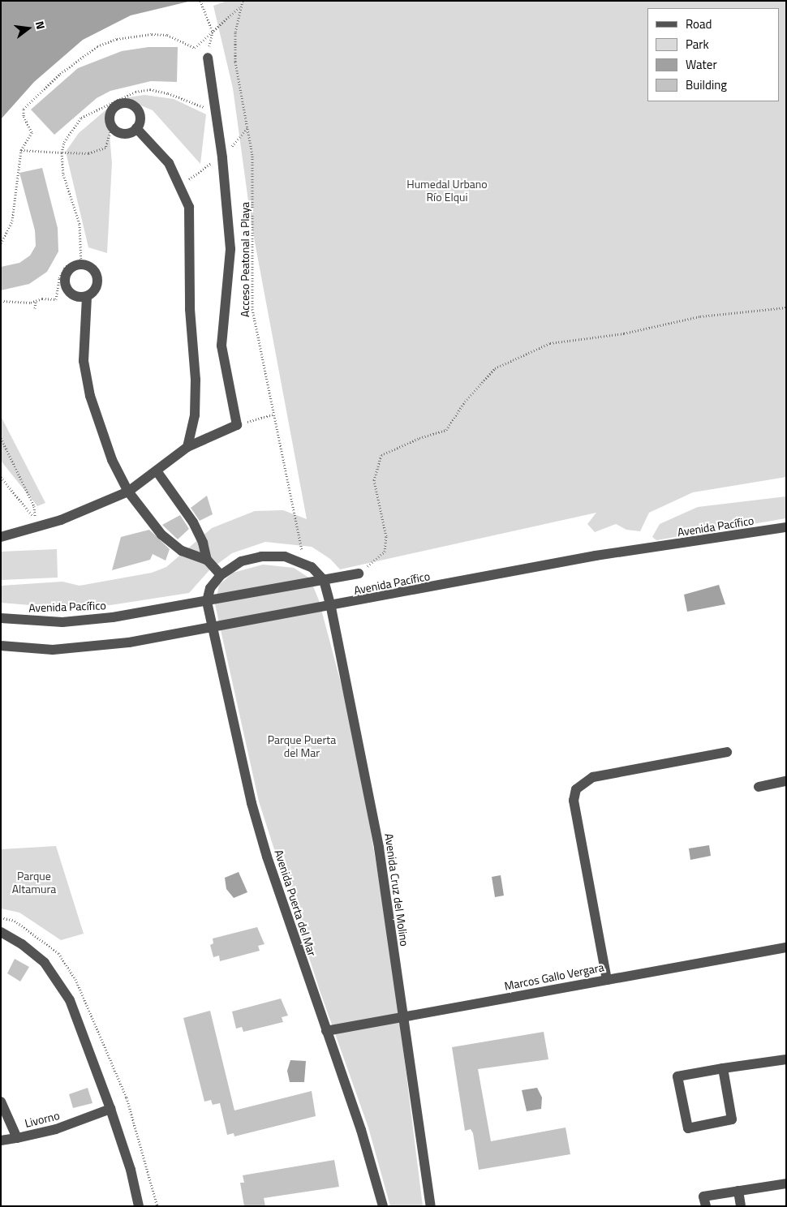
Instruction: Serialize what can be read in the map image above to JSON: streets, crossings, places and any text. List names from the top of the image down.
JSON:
{
  "streets": {
    "street": [
      "Avenida Pacífico",
      "Avenida Cruz del Molino",
      "Avenida Puerta del Mar",
      "Marcos Gallo Vergara",
      "Livorno"
    ],
    "path": ["Acceso Peatonal a Playa"]
  },
  "crossings": [
    ["Avenida Pacífico", "Avenida Cruz del Molino"],
    ["Avenida Pacífico", "Avenida Puerta del Mar"],
    ["Avenida Cruz del Molino", "Marcos Gallo Vergara"],
    ["Avenida Puerta del Mar", "Marcos Gallo Vergara"]
  ],
  "parks": ["Humedal Urbano Río Elqui", "Parque Puerta del Mar", "Parque Altamura"],
  "legend": [
    "Road",
    "Park",
    "Water",
    "Building"
  ],
  "north": "right"
}
